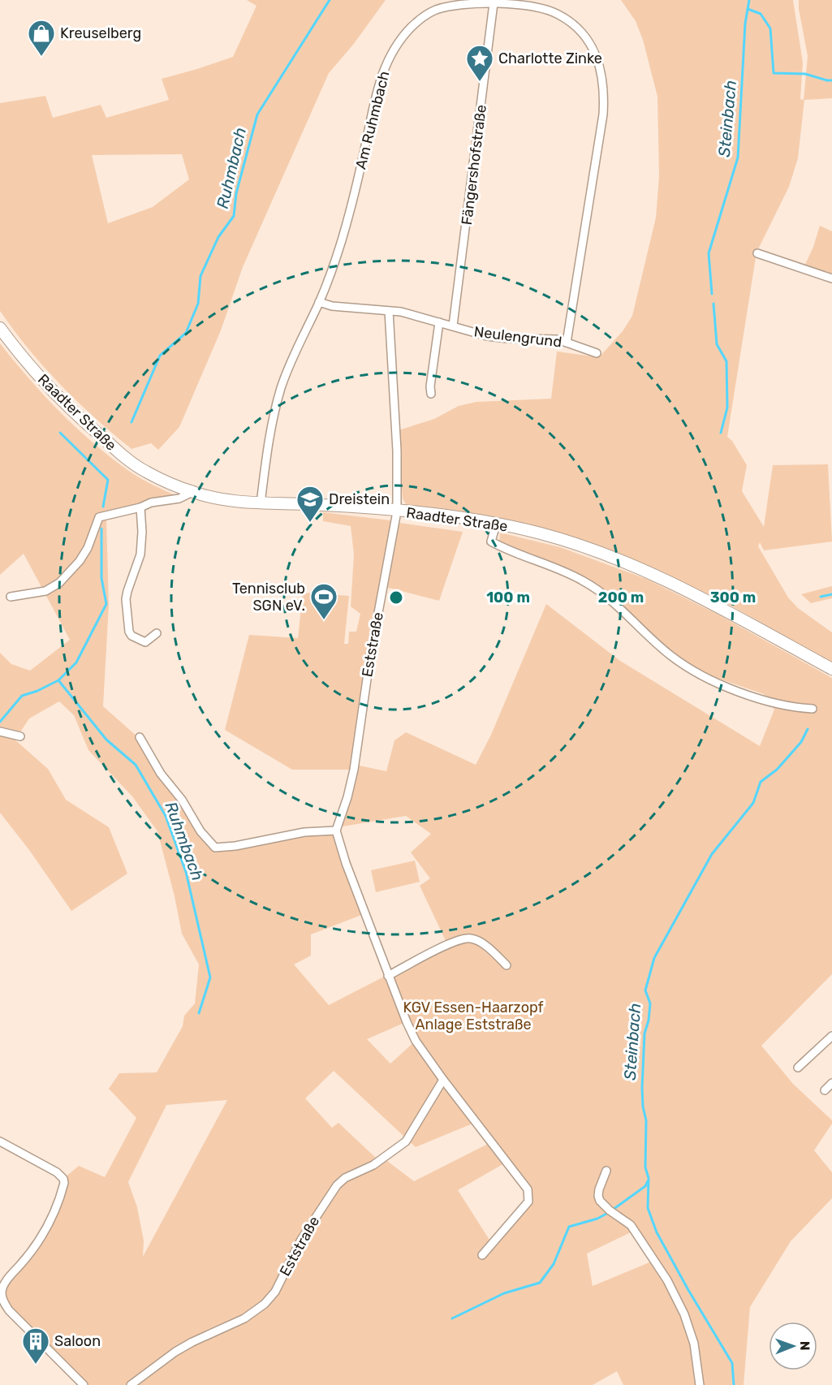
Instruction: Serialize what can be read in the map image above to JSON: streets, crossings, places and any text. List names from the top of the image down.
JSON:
{
  "streets": {
    "main road": ["Raadter Straße"],
    "street": [
      "Am Ruhmbach",
      "Fängershofstraße",
      "Neulengrund",
      "Eststraße"
    ]
  },
  "crossings": [
    ["Am Ruhmbach", "Fängershofstraße"],
    ["Am Ruhmbach", "Neulengrund"],
    ["Am Ruhmbach", "Raadter Straße"],
    ["Fängershofstraße", "Neulengrund"],
    ["Neulengrund", "Eststraße"],
    ["Raadter Straße", "Eststraße"]
  ],
  "water": ["Steinbach", "Ruhmbach"],
  "parks": ["KGV Essen-Haarzopf Anlage Eststraße"],
  "places": {
    "shop": ["Kreuselberg"],
    "place": ["Charlotte Zinke"],
    "school or university": ["Dreistein"],
    "sports": ["Tennisclub SGN eV."],
    "building": ["Saloon"]
  },
  "north": "right",
  "rings": ["100 m", "200 m", "300 m"]
}
